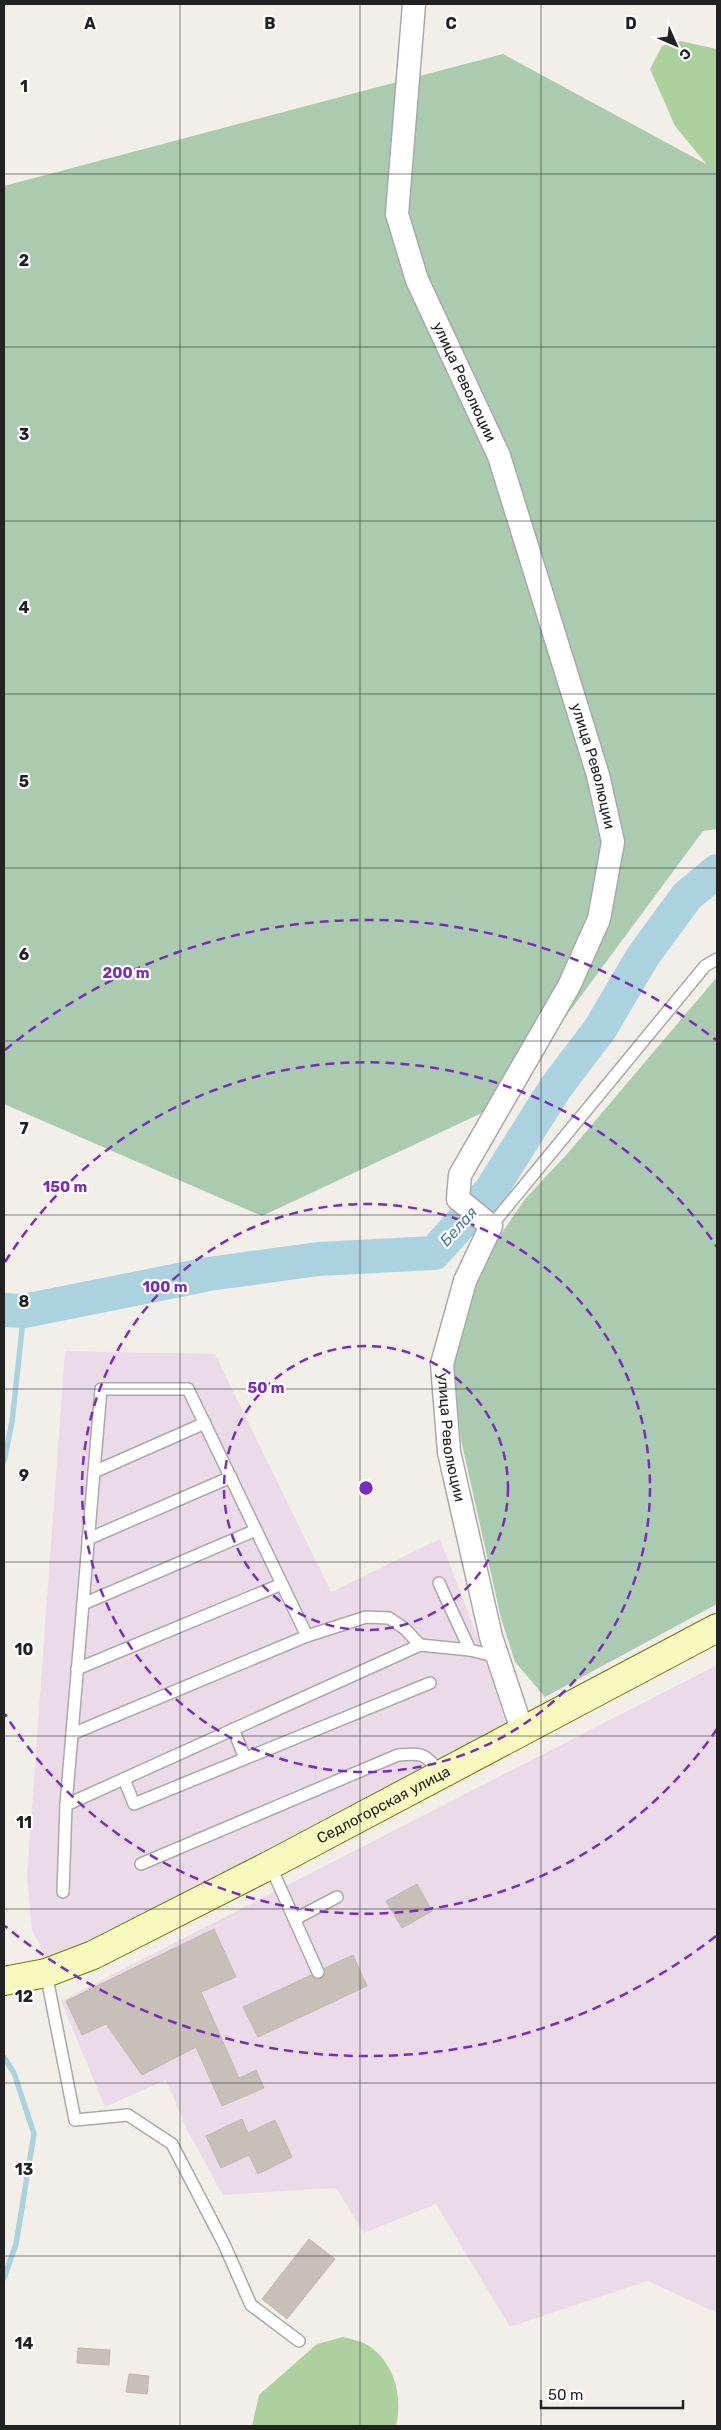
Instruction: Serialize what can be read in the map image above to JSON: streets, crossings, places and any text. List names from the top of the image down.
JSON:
{
  "streets": {
    "street": ["улица Революции", "Седлогорская улица"]
  },
  "crossings": [
    ["улица Революции", "Седлогорская улица"]
  ],
  "water": ["Белая"],
  "scale_bar": "50 m",
  "north": "bottom right",
  "grid": {
    "columns": [
      "A",
      "B",
      "C",
      "D"
    ],
    "rows": [
      "1",
      "2",
      "3",
      "4",
      "5",
      "6",
      "7",
      "8",
      "9",
      "10",
      "11",
      "12",
      "13",
      "14"
    ]
  },
  "rings": [
    "200 m",
    "150 m",
    "100 m",
    "50 m"
  ]
}
